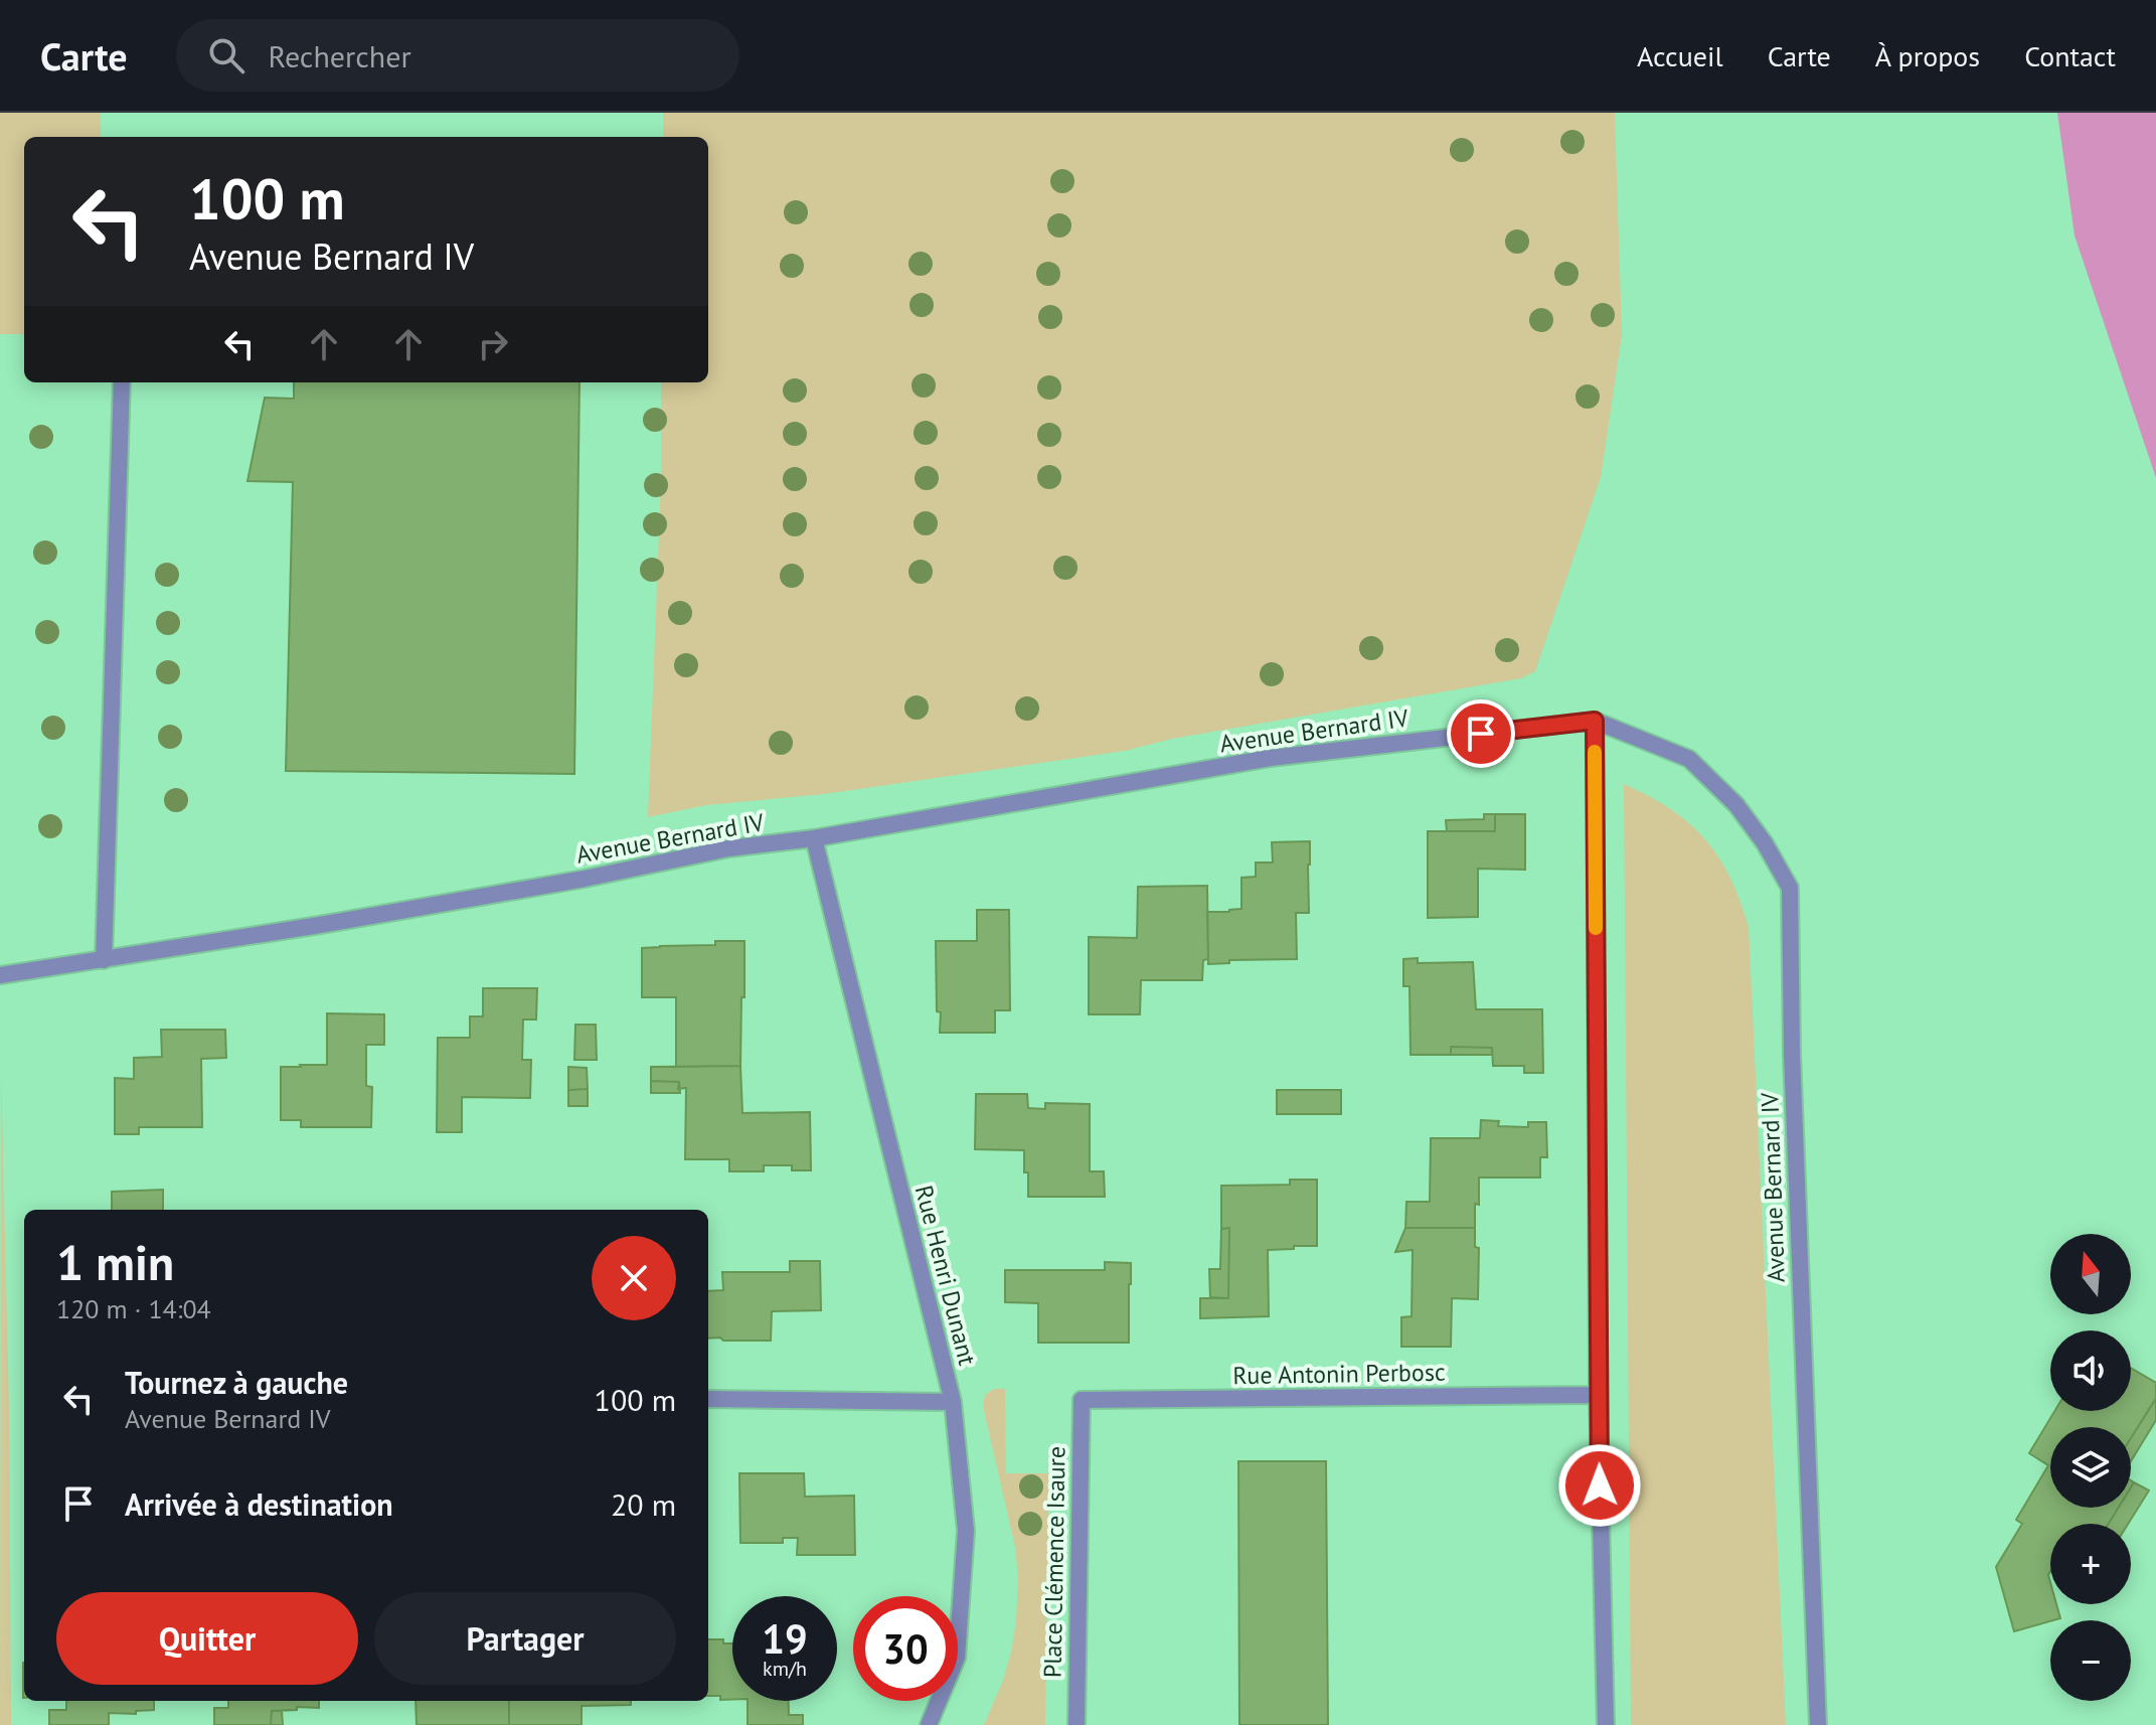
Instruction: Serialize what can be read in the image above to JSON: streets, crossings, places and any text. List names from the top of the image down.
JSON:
{
  "streets": {
    "street": [
      "Avenue Bernard IV",
      "Rue Henri Dunant",
      "Rue Antonin Perbosc",
      "Place Clémence Isaure"
    ]
  },
  "crossings": [
    ["Avenue Bernard IV", "Rue Henri Dunant"],
    ["Rue Antonin Perbosc", "Place Clémence Isaure"]
  ],
  "north": "top",
  "page": {
    "header": "Carte",
    "search": "Rechercher",
    "nav": [
      "Accueil",
      "Carte",
      "À propos",
      "Contact"
    ],
    "turn": ["100 m", "Avenue Bernard IV"],
    "heading": ["1 min", "120 m · 14:04"],
    "map_buttons": ["+", "−"],
    "list": [
      {
        "name": "Tournez à gauche",
        "note": "Avenue Bernard IV",
        "value": "100 m"
      },
      {
        "name": "Arrivée à destination",
        "value": "20 m"
      }
    ],
    "buttons": ["Quitter", "Partager"],
    "speed": "19 km/h",
    "limit": "30"
  }
}
